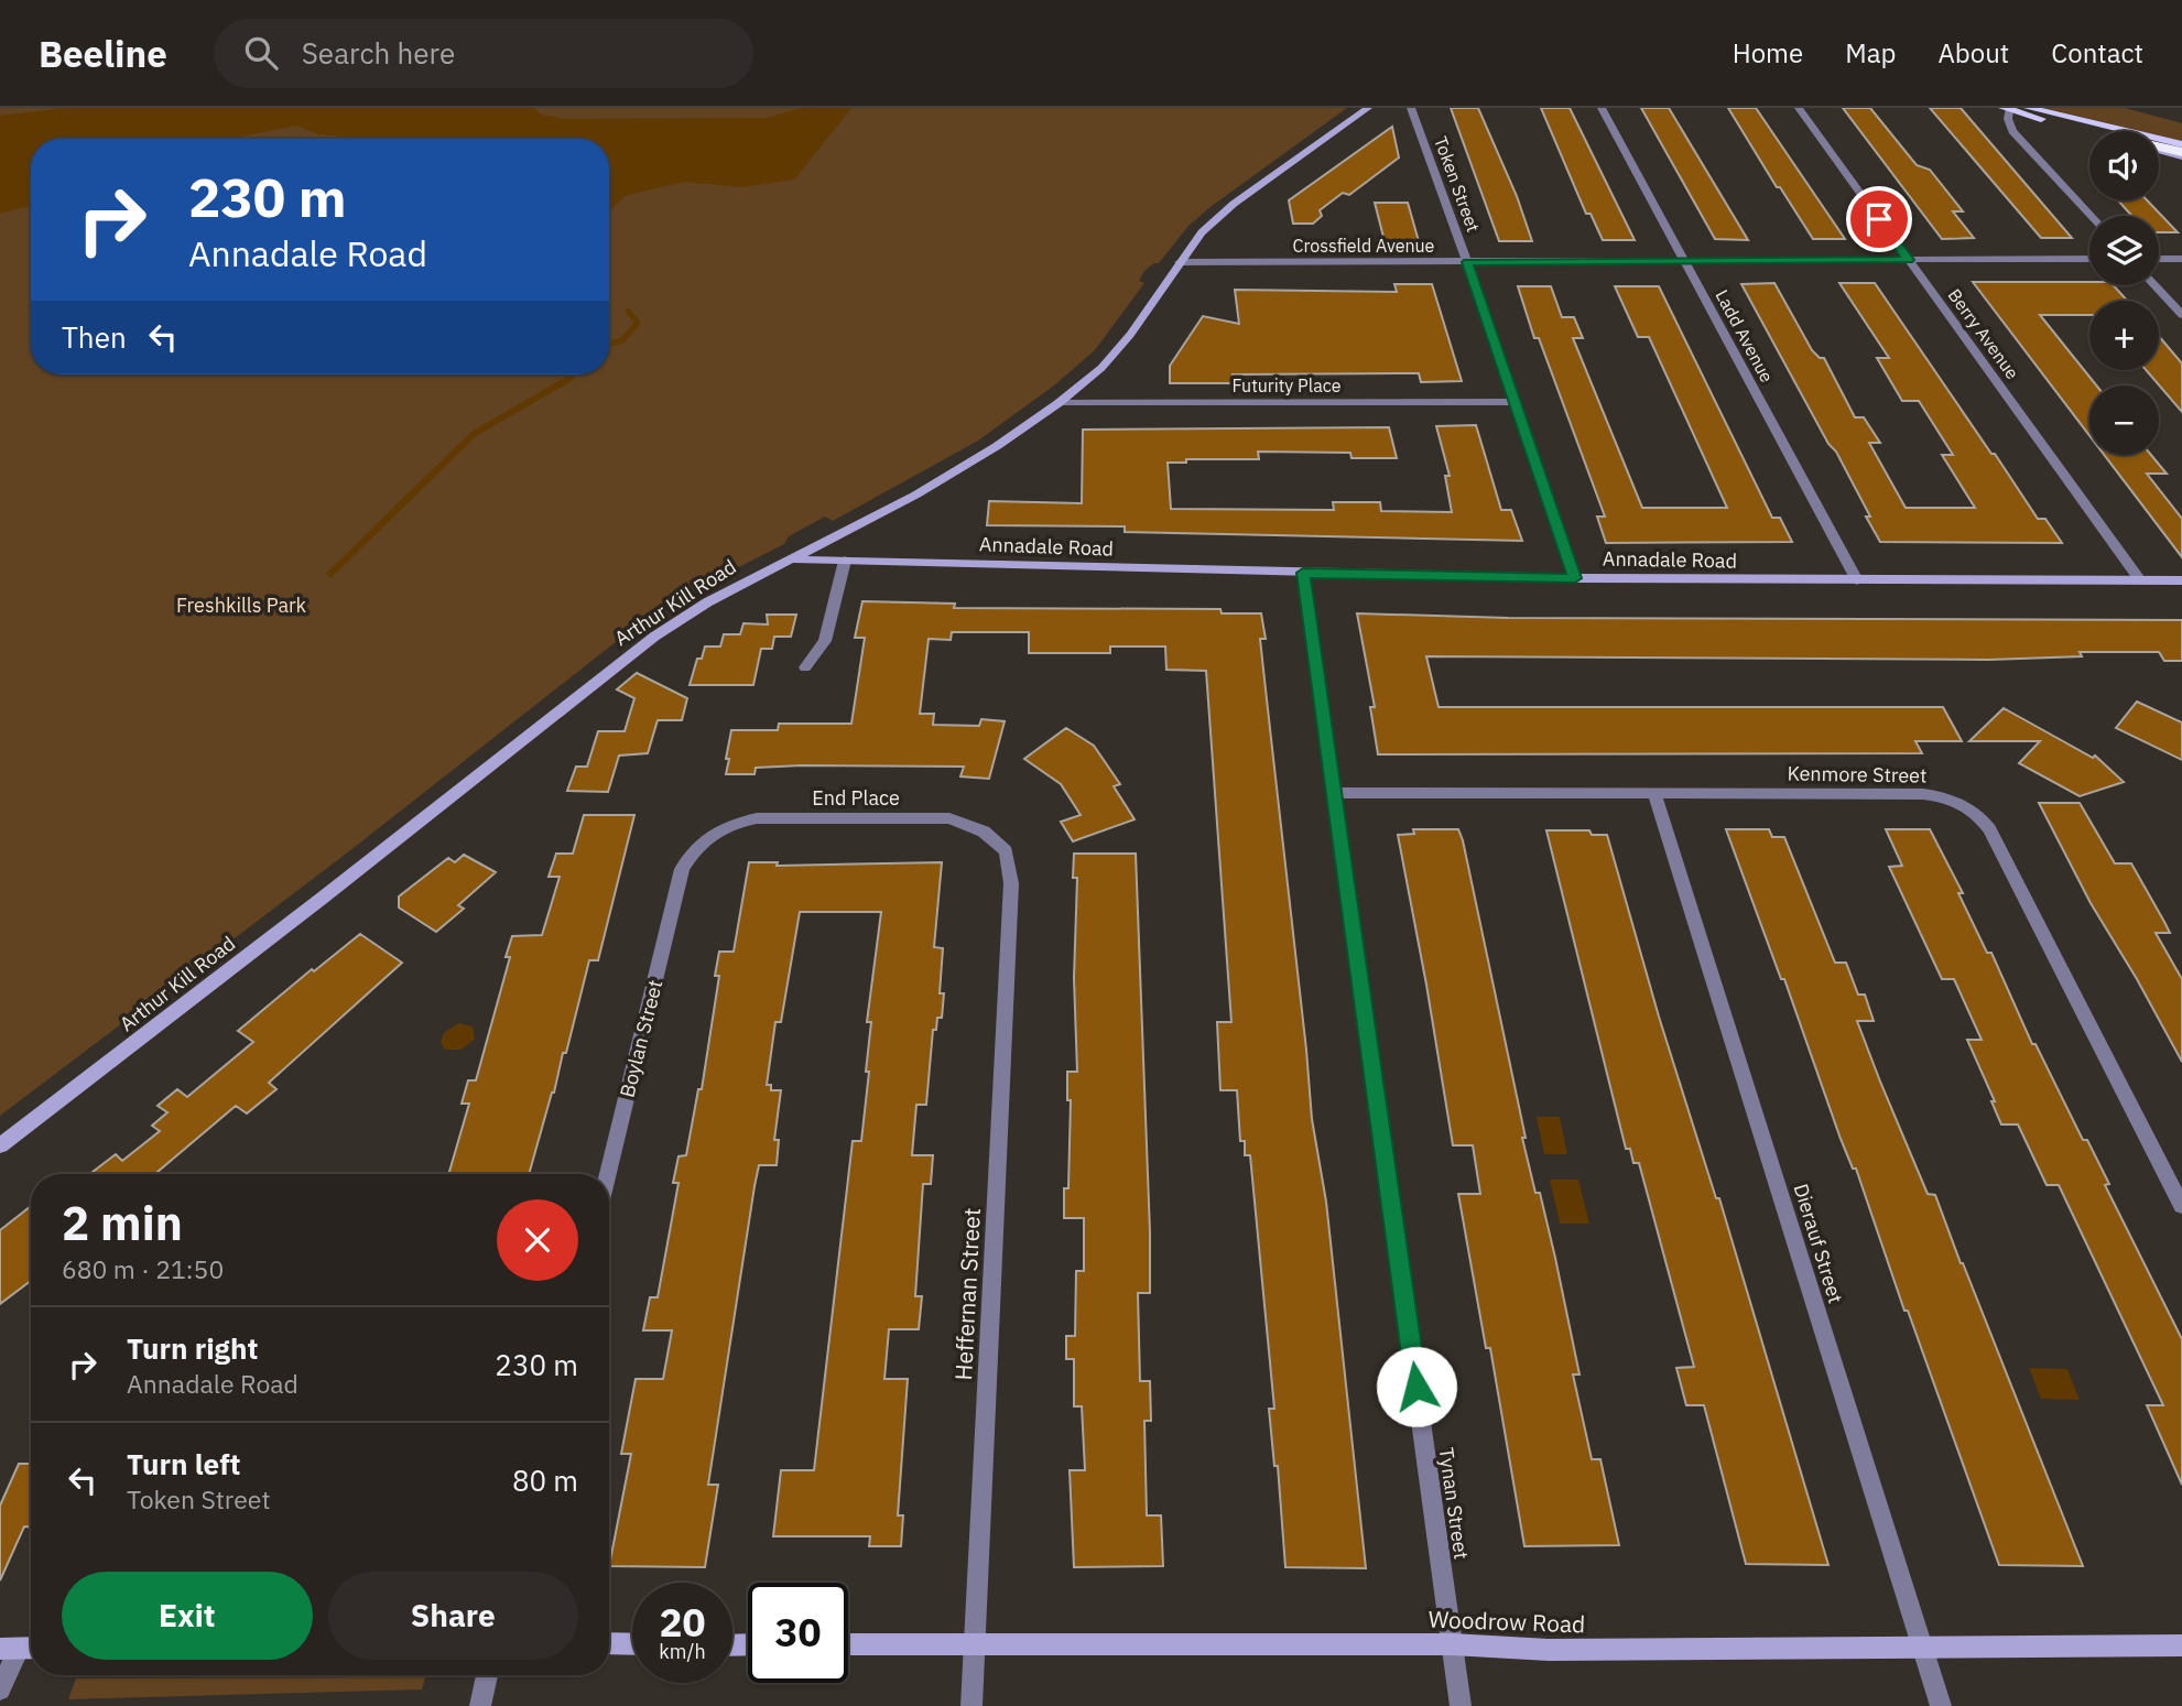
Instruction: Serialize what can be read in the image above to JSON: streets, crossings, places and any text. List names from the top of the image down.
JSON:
{
  "streets": {
    "street": [
      "Token Street",
      "Crossfield Avenue",
      "Berry Avenue",
      "Ladd Avenue",
      "Futurity Place",
      "Annadale Road",
      "Arthur Kill Road",
      "Kenmore Street",
      "End Place",
      "Boylan Street",
      "Dierauf Street",
      "Heffernan Street",
      "Tynan Street",
      "Woodrow Road"
    ]
  },
  "crossings": [
    ["Token Street", "Crossfield Avenue"],
    ["Token Street", "Futurity Place"],
    ["Token Street", "Annadale Road"],
    ["Crossfield Avenue", "Berry Avenue"],
    ["Crossfield Avenue", "Ladd Avenue"],
    ["Crossfield Avenue", "Arthur Kill Road"],
    ["Berry Avenue", "Annadale Road"],
    ["Ladd Avenue", "Annadale Road"],
    ["Futurity Place", "Arthur Kill Road"],
    ["Annadale Road", "Arthur Kill Road"],
    ["Annadale Road", "Tynan Street"],
    ["Kenmore Street", "Dierauf Street"],
    ["Kenmore Street", "Tynan Street"],
    ["End Place", "Boylan Street"],
    ["End Place", "Heffernan Street"],
    ["Dierauf Street", "Woodrow Road"],
    ["Heffernan Street", "Woodrow Road"],
    ["Tynan Street", "Woodrow Road"]
  ],
  "parks": ["Freshkills Park"],
  "page": {
    "header": "Beeline",
    "search": "Search here",
    "nav": [
      "Home",
      "Map",
      "About",
      "Contact"
    ],
    "map_buttons": ["+", "−"],
    "turn": ["230 m", "Annadale Road"],
    "then": "Then",
    "heading": ["2 min", "680 m · 21:50"],
    "list": [
      {
        "name": "Turn right",
        "note": "Annadale Road",
        "value": "230 m"
      },
      {
        "name": "Turn left",
        "note": "Token Street",
        "value": "80 m"
      }
    ],
    "buttons": ["Exit", "Share"],
    "speed": "20 km/h",
    "limit": "30"
  }
}
